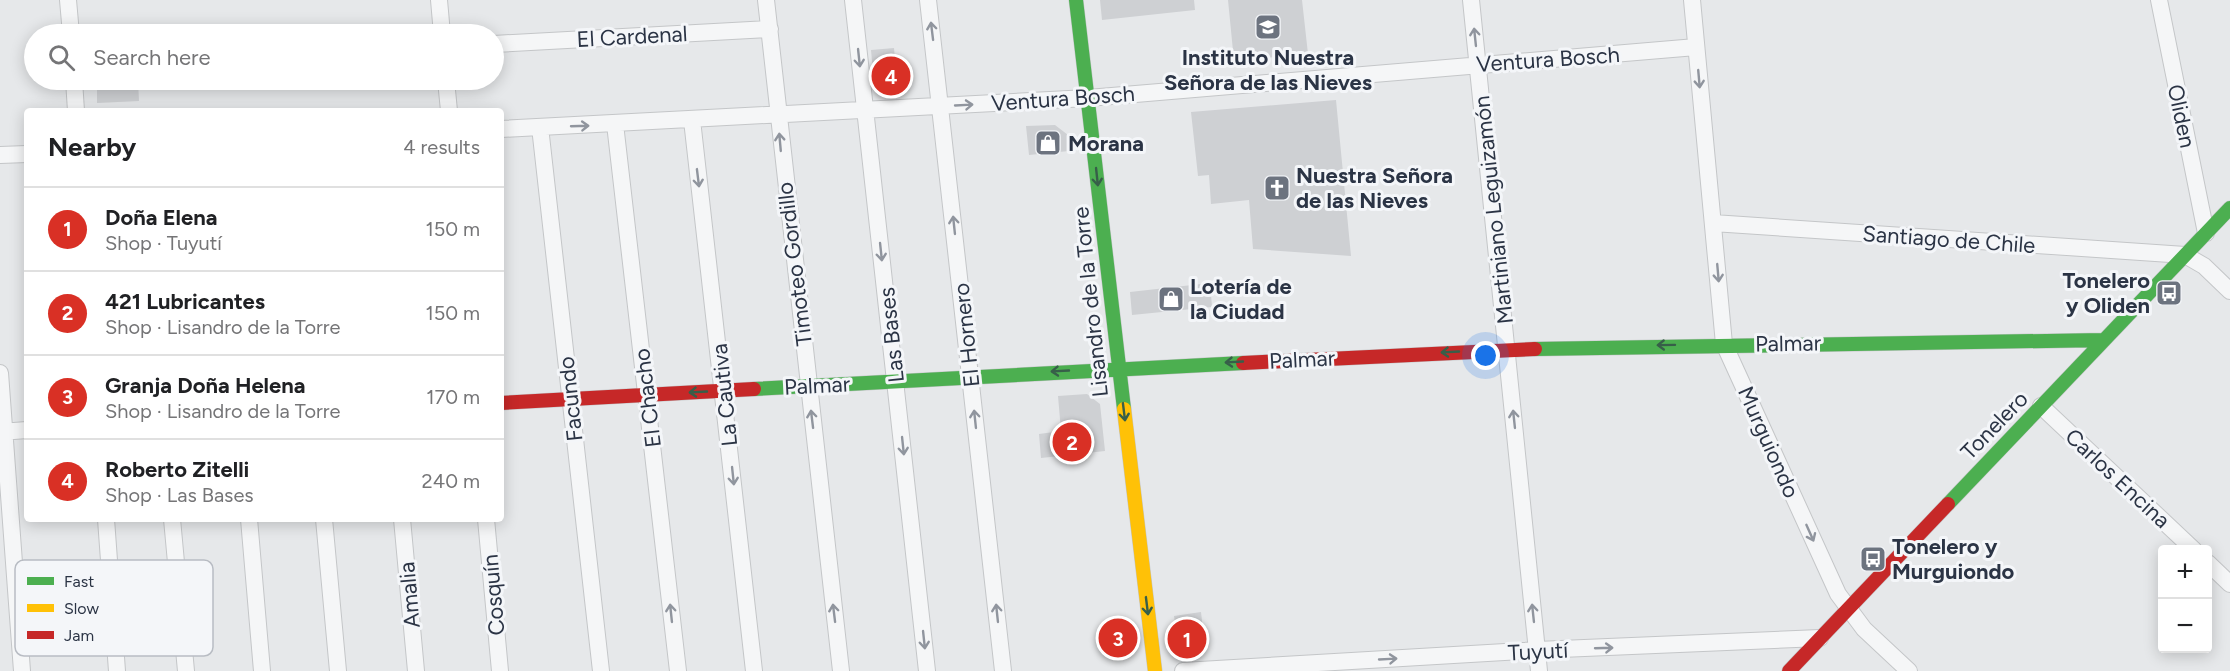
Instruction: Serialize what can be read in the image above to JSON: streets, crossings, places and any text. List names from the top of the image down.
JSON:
{
  "streets": {
    "street": [
      "El Cardenal",
      "Ventura Bosch",
      "Oliden",
      "Martiniano Leguizamón",
      "Santiago de Chile",
      "Timoteo Gordillo",
      "Lisandro de la Torre",
      "Las Bases",
      "El Hornero",
      "Palmar",
      "La Cautiva",
      "El Chacho",
      "Facundo",
      "Tonelero",
      "Murguiondo",
      "Carlos Encina",
      "Amalia",
      "Cosquín",
      "Tuyutí"
    ]
  },
  "crossings": [
    ["El Cardenal", "Timoteo Gordillo"],
    ["Ventura Bosch", "Martiniano Leguizamón"],
    ["Ventura Bosch", "Timoteo Gordillo"],
    ["Ventura Bosch", "Lisandro de la Torre"],
    ["Ventura Bosch", "Las Bases"],
    ["Ventura Bosch", "El Hornero"],
    ["Ventura Bosch", "La Cautiva"],
    ["Ventura Bosch", "El Chacho"],
    ["Ventura Bosch", "Facundo"],
    ["Ventura Bosch", "Murguiondo"],
    ["Oliden", "Tonelero"],
    ["Martiniano Leguizamón", "Palmar"],
    ["Martiniano Leguizamón", "Tuyutí"],
    ["Santiago de Chile", "Tonelero"],
    ["Santiago de Chile", "Murguiondo"],
    ["Timoteo Gordillo", "Palmar"],
    ["Lisandro de la Torre", "Palmar"],
    ["Las Bases", "Palmar"],
    ["El Hornero", "Palmar"],
    ["Palmar", "La Cautiva"],
    ["Palmar", "El Chacho"],
    ["Palmar", "Facundo"],
    ["Palmar", "Tonelero"],
    ["Palmar", "Murguiondo"],
    ["Tonelero", "Murguiondo"],
    ["Tonelero", "Carlos Encina"],
    ["Tonelero", "Tuyutí"]
  ],
  "one_way": [
    "Martiniano Leguizamón",
    "Timoteo Gordillo",
    "Lisandro de la Torre",
    "Las Bases",
    "El Hornero",
    "Palmar",
    "La Cautiva",
    "El Chacho",
    "Murguiondo",
    "Tuyutí"
  ],
  "places": {
    "school or university": ["Instituto Nuestra Señora de las Nieves"],
    "shop": ["Morana", "Lotería de la Ciudad"],
    "church": ["Nuestra Señora de las Nieves"],
    "bus stop": ["Tonelero y Oliden", "Tonelero y Murguiondo"]
  },
  "legend": ["Fast", "Slow", "Jam"],
  "page": {
    "search": "Search here",
    "pins": [
      "4",
      "2",
      "3",
      "1"
    ],
    "heading": ["Nearby", "4 results"],
    "list": [
      {
        "mark": "1",
        "name": "Doña Elena",
        "note": "Shop · Tuyutí",
        "value": "150 m"
      },
      {
        "mark": "2",
        "name": "421 Lubricantes",
        "note": "Shop · Lisandro de la Torre",
        "value": "150 m"
      },
      {
        "mark": "3",
        "name": "Granja Doña Helena",
        "note": "Shop · Lisandro de la Torre",
        "value": "170 m"
      },
      {
        "mark": "4",
        "name": "Roberto Zitelli",
        "note": "Shop · Las Bases",
        "value": "240 m"
      }
    ],
    "map_buttons": ["+", "−"]
  }
}
